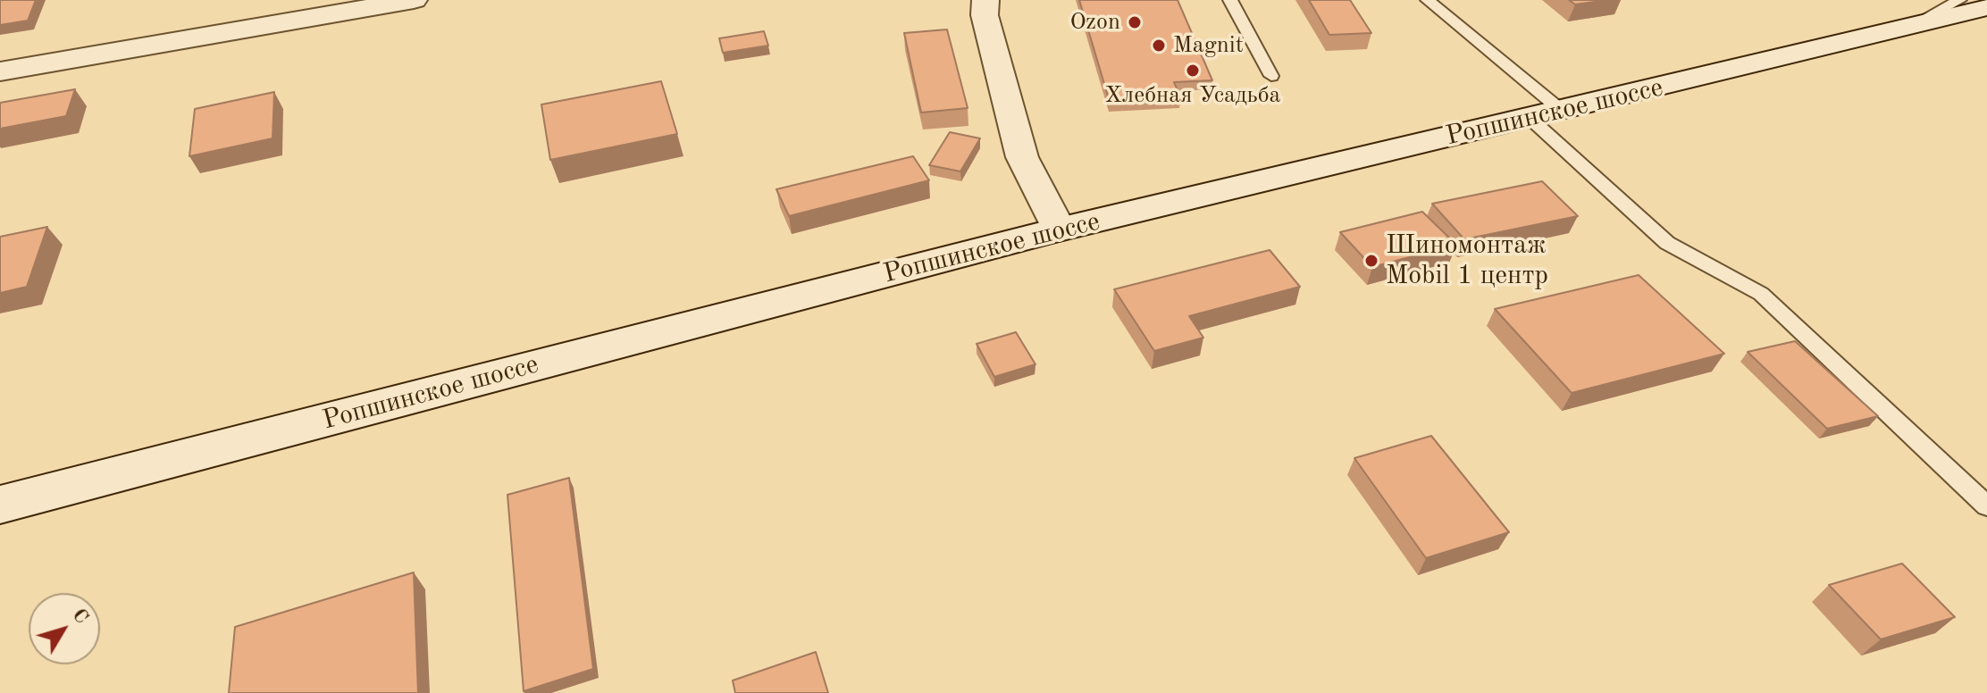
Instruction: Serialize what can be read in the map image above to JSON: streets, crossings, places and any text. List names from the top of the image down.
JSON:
{
  "streets": {
    "main road": ["Ропшинское шоссе"]
  },
  "places": [
    "Ozon",
    "Magnit",
    "Хлебная Усадьба",
    "Шиномонтаж Mobil 1 центр"
  ],
  "north": "top right"
}
